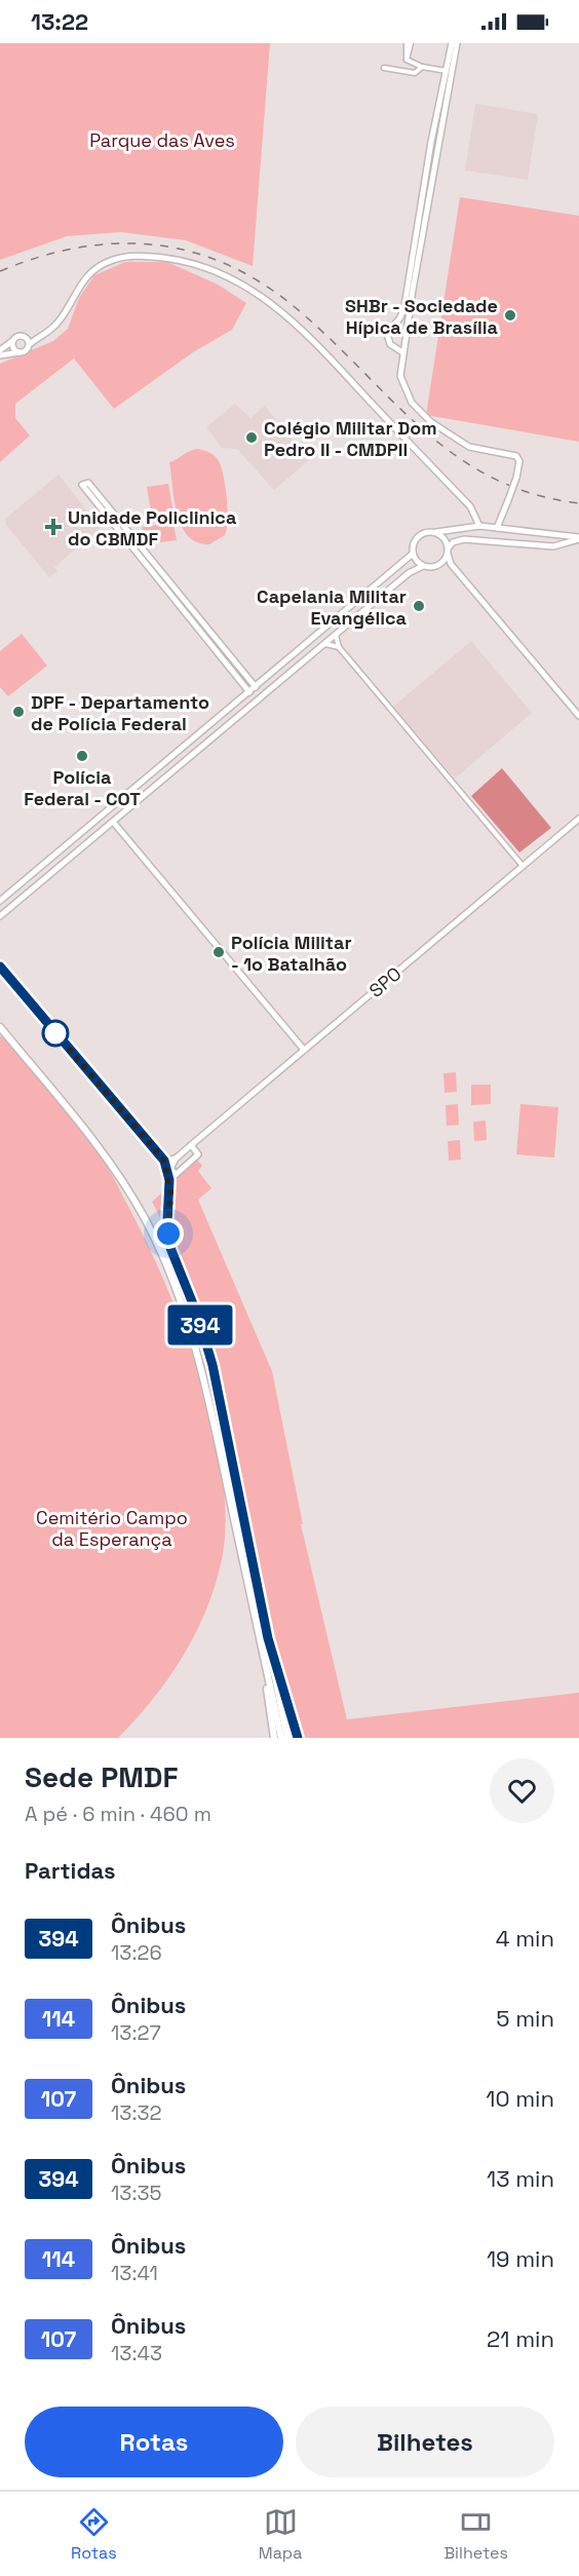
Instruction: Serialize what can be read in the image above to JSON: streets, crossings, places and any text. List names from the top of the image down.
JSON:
{
  "streets": {
    "street": ["SPO"]
  },
  "parks": ["Parque das Aves", "Cemitério Campo da Esperança"],
  "places": {
    "other": [
      "SHBr - Sociedade Hípica de Brasília",
      "Colégio Militar Dom Pedro II - CMDPII",
      "Capelania Militar Evangélica",
      "DPF - Departamento de Polícia Federal",
      "Polícia Federal - COT",
      "Polícia Militar - 1o Batalhão"
    ],
    "health": ["Unidade Policlinica do CBMDF"]
  },
  "lines": ["bus line 394"],
  "page": {
    "status": "13:22",
    "on_map": "394",
    "heading": [
      ["Sede PMDF", "A pé · 6 min · 460 m"],
      "Partidas"
    ],
    "list": [
      {
        "mark": "394",
        "name": "Ônibus",
        "note": "13:26",
        "value": "4 min"
      },
      {
        "mark": "114",
        "name": "Ônibus",
        "note": "13:27",
        "value": "5 min"
      },
      {
        "mark": "107",
        "name": "Ônibus",
        "note": "13:32",
        "value": "10 min"
      },
      {
        "mark": "394",
        "name": "Ônibus",
        "note": "13:35",
        "value": "13 min"
      },
      {
        "mark": "114",
        "name": "Ônibus",
        "note": "13:41",
        "value": "19 min"
      },
      {
        "mark": "107",
        "name": "Ônibus",
        "note": "13:43",
        "value": "21 min"
      }
    ],
    "buttons": ["Rotas", "Bilhetes"],
    "tabs": ["Rotas", "Mapa", "Bilhetes"]
  }
}
